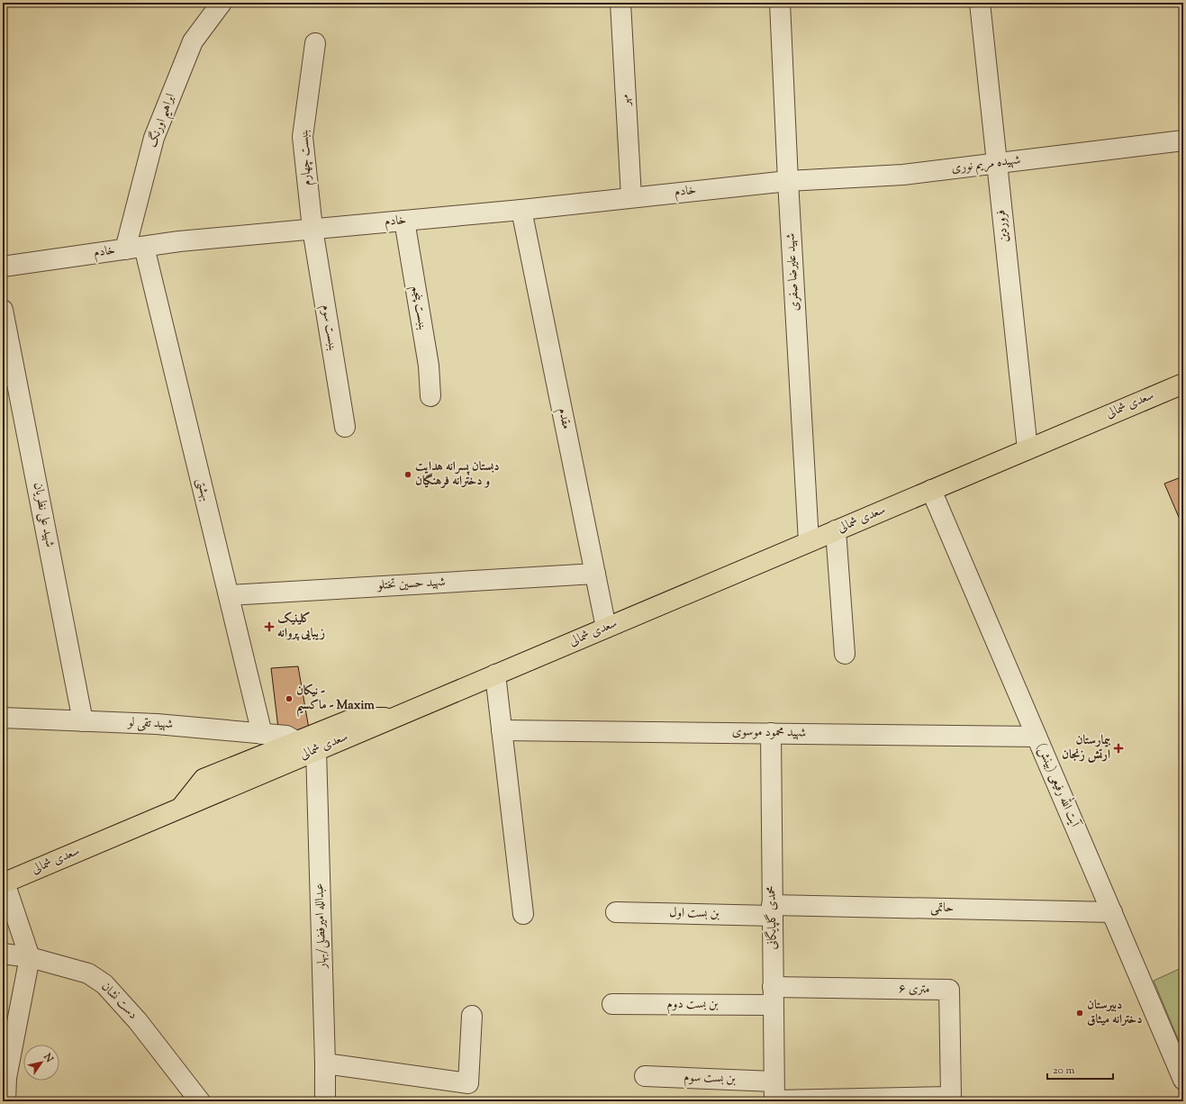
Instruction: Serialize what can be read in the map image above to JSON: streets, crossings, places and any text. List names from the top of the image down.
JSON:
{
  "streets": {
    "main road": ["سعدی شمالی"],
    "street": [
      "مهر",
      "ابراهیم اورنگ",
      "بنبست چهارم",
      "شهیده مریم نوری",
      "خادم",
      "فروردین",
      "شهید علیرضا صفری",
      "بنبست پنجم",
      "بنبست سوم",
      "مقدم",
      "بهشتی",
      "شهید علی نظریان",
      "شهید حسین تختلو",
      "شهید تقی لو",
      "شهید محمود موسوی",
      "آیت الله رفیعی (بینش)",
      "حاتمی",
      "بن بست اول",
      "محمدی گلپایگانی",
      "عبدالله امیرفضلی/بهار",
      "۶ متری",
      "دست نشان",
      "بن بست دوم",
      "بن بست سوم"
    ]
  },
  "crossings": [
    ["مهر", "خادم"],
    ["ابراهیم اورنگ", "خادم"],
    ["بنبست چهارم", "خادم"],
    ["بنبست چهارم", "بنبست سوم"],
    ["شهیده مریم نوری", "خادم"],
    ["شهیده مریم نوری", "فروردین"],
    ["شهیده مریم نوری", "شهید علیرضا صفری"],
    ["خادم", "شهید علیرضا صفری"],
    ["خادم", "بنبست پنجم"],
    ["خادم", "بنبست سوم"],
    ["خادم", "مقدم"],
    ["خادم", "بهشتی"],
    ["فروردین", "سعدی شمالی"],
    ["شهید علیرضا صفری", "سعدی شمالی"],
    ["سعدی شمالی", "مقدم"],
    ["سعدی شمالی", "آیت الله رفیعی (بینش)"],
    ["سعدی شمالی", "عبدالله امیرفضلی/بهار"],
    ["مقدم", "شهید حسین تختلو"],
    ["بهشتی", "شهید حسین تختلو"],
    ["بهشتی", "شهید تقی لو"],
    ["شهید علی نظریان", "شهید تقی لو"],
    ["شهید محمود موسوی", "آیت الله رفیعی (بینش)"],
    ["شهید محمود موسوی", "محمدی گلپایگانی"],
    ["آیت الله رفیعی (بینش)", "حاتمی"],
    ["حاتمی", "بن بست اول"],
    ["حاتمی", "محمدی گلپایگانی"],
    ["بن بست اول", "محمدی گلپایگانی"],
    ["محمدی گلپایگانی", "۶ متری"],
    ["محمدی گلپایگانی", "بن بست دوم"],
    ["محمدی گلپایگانی", "بن بست سوم"],
    ["۶ متری", "بن بست دوم"],
    ["۶ متری", "بن بست سوم"]
  ],
  "places": {
    "other": ["دبستان پسرانه هدایت و دخترانه فرهنگیان", "نیکان - ماکسیم - Maxim", "دبیرستان دخترانه میثاق"],
    "health": ["کلینیک زیبایی پروانه", "بیمارستان ارتش زنجان"]
  },
  "scale_bar": "20 m",
  "north": "top right"
}
